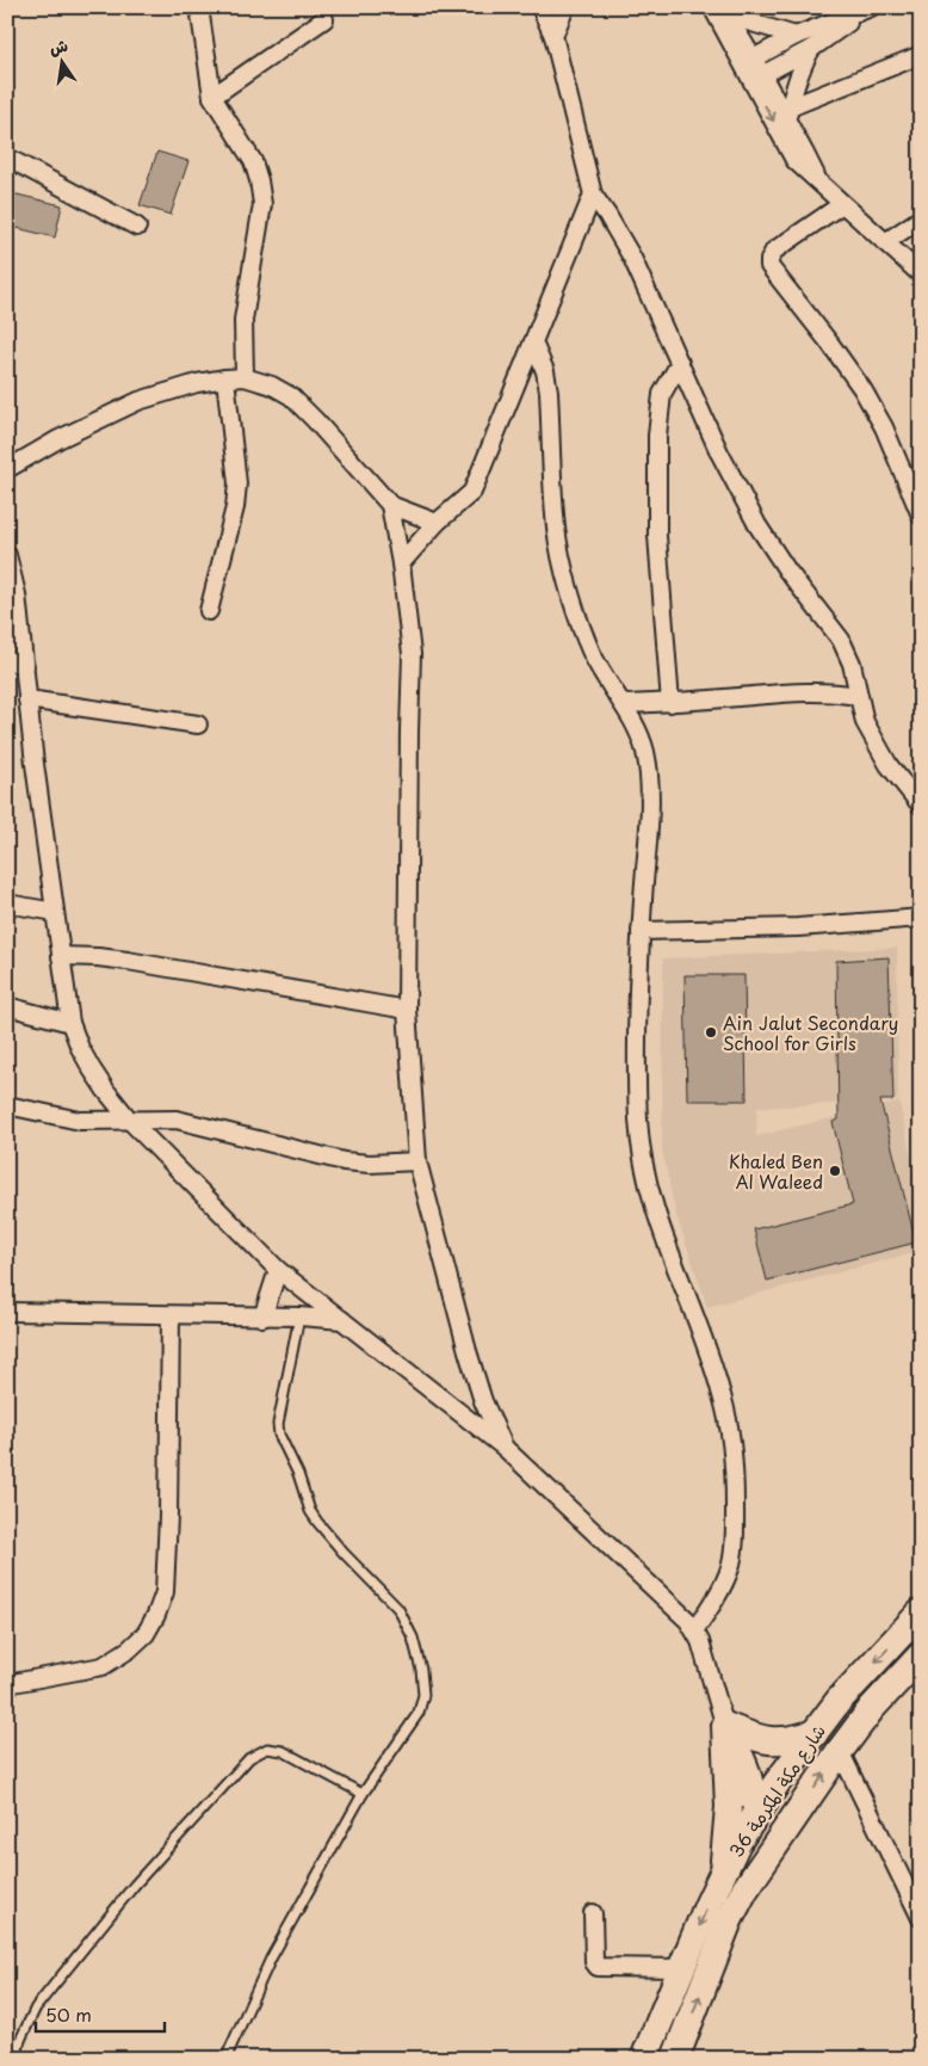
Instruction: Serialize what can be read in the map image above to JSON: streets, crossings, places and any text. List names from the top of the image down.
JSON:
{
  "streets": {
    "main road": ["شارع مكة المكرمة 36"]
  },
  "places": ["Ain Jalut Secondary School for Girls", "Khaled Ben Al Waleed"],
  "scale_bar": "50 m",
  "north": "top"
}
